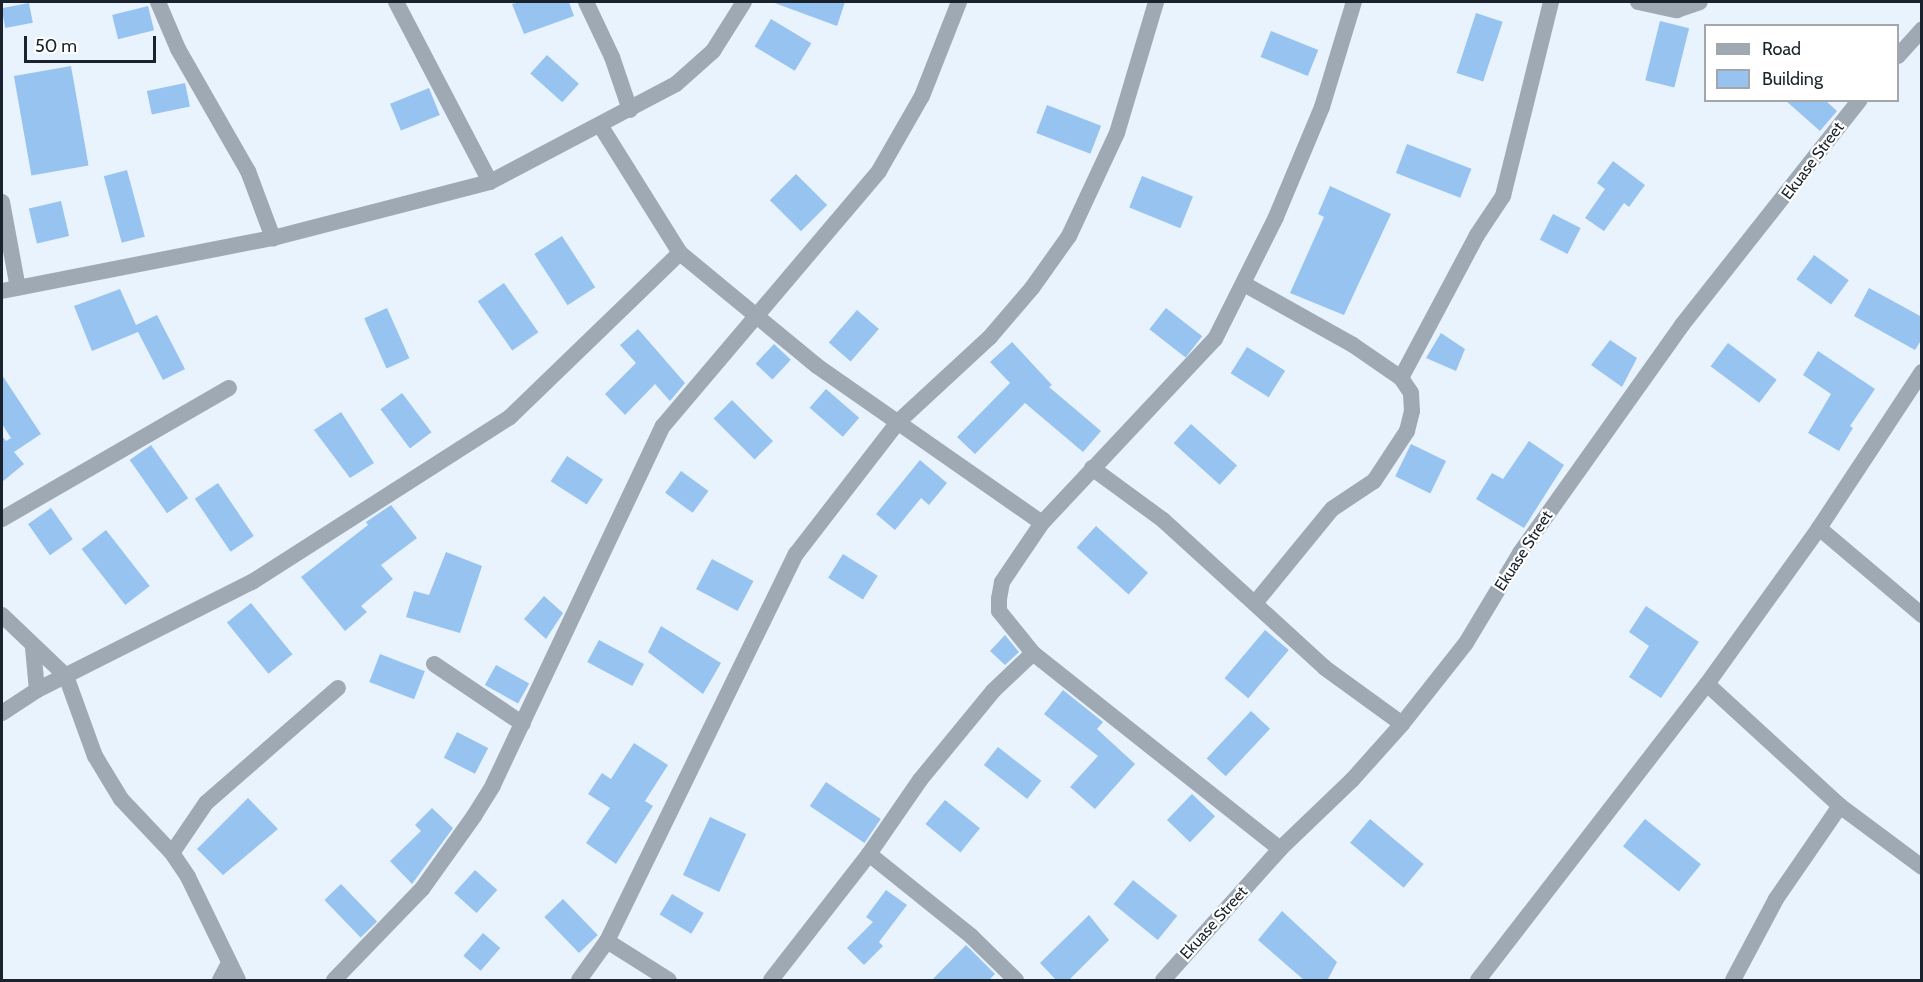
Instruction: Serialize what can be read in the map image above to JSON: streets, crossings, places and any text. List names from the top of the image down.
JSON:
{
  "streets": {
    "street": ["Ekuase Street"]
  },
  "legend": ["Road", "Building"],
  "scale_bar": "50 m"
}
